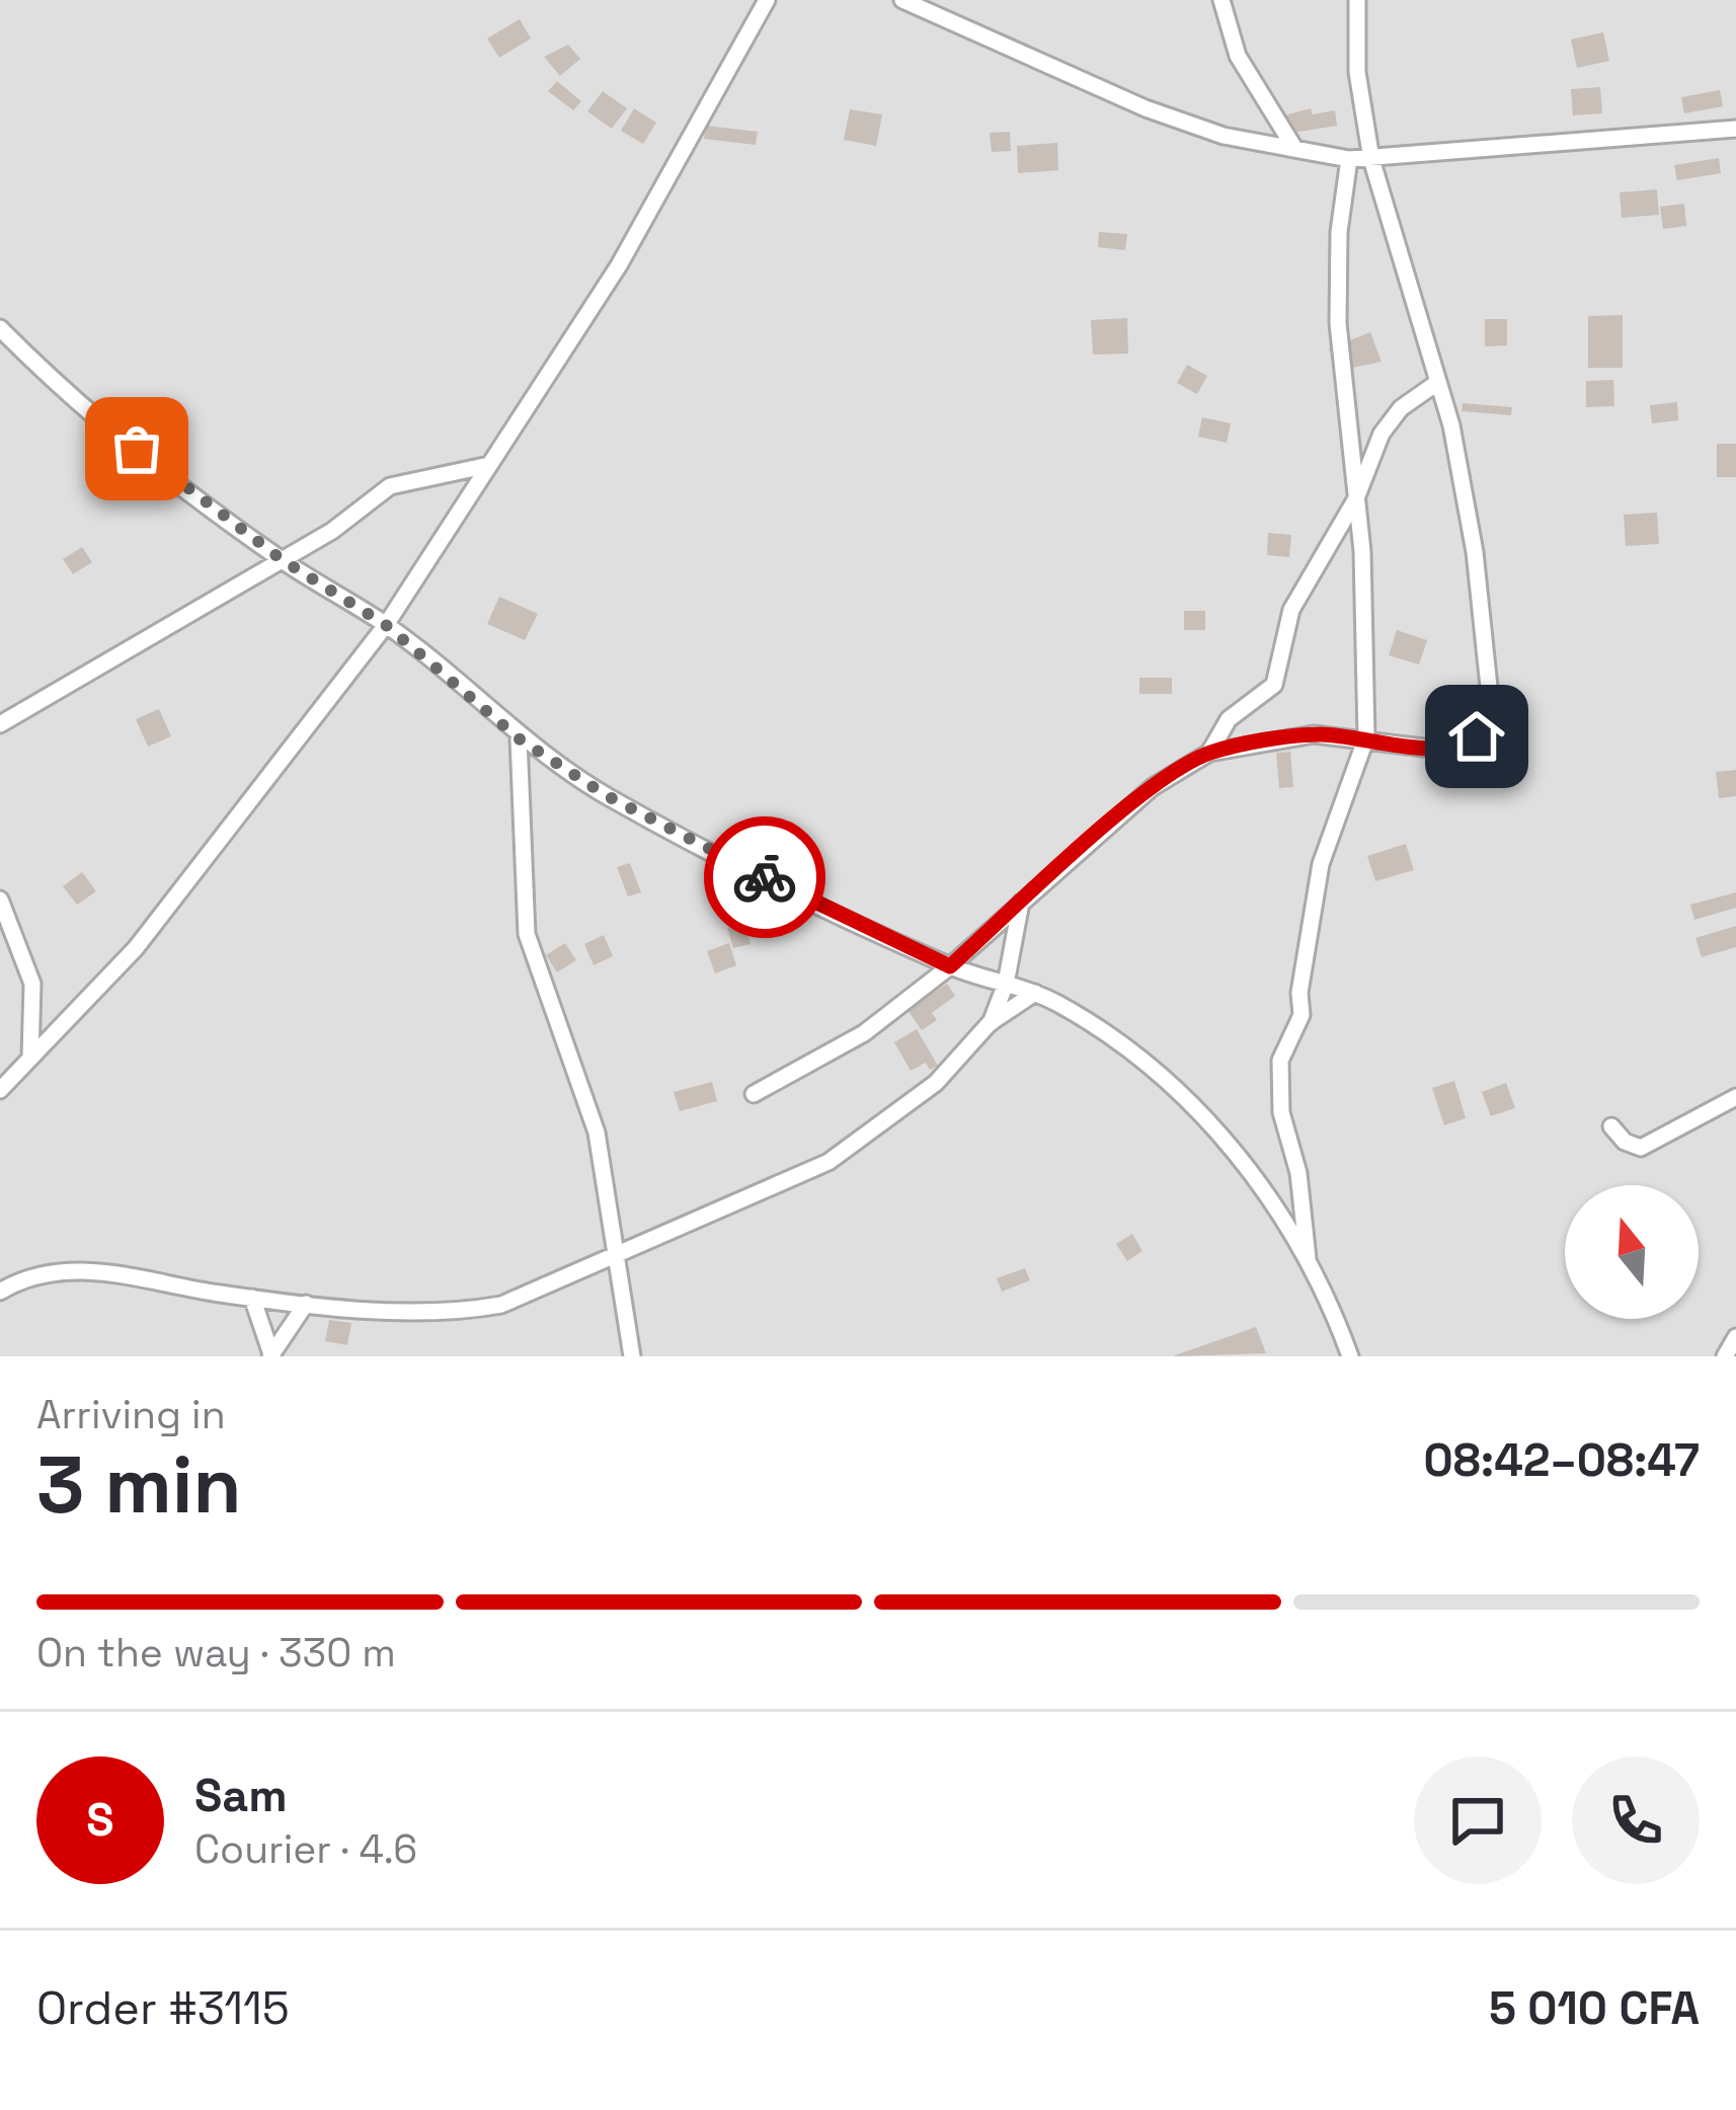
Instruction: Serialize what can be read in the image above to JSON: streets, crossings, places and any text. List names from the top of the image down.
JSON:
{
  "north": "top",
  "page": {
    "heading": ["3 min", "Arriving in", "08:42–08:47"],
    "panel": [
      "Sam",
      "Courier · 4.6",
      "Order #3115",
      "5 010 CFA"
    ],
    "bar": "On the way · 330 m",
    "round": "S"
  }
}
